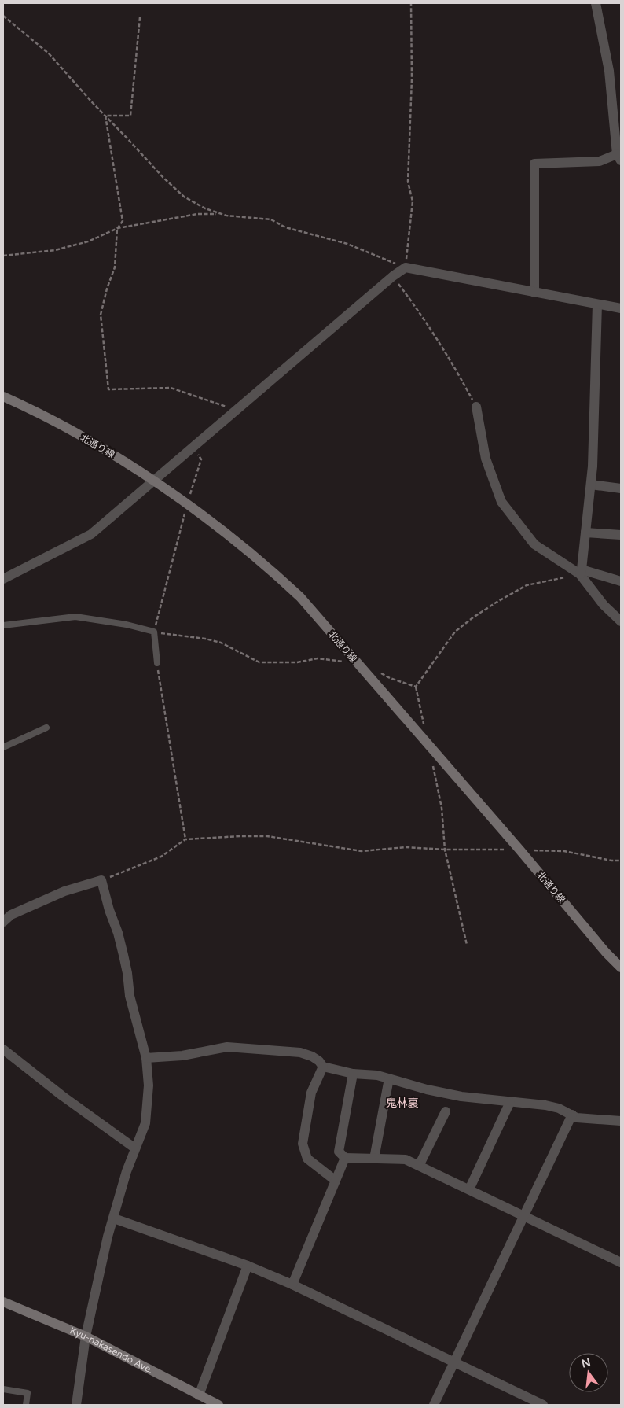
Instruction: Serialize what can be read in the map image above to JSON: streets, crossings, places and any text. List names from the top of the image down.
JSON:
{
  "streets": {
    "street": ["北通り線", "Kyu-nakasendo Ave."]
  },
  "districts": ["鬼林裏"],
  "north": "top"
}
